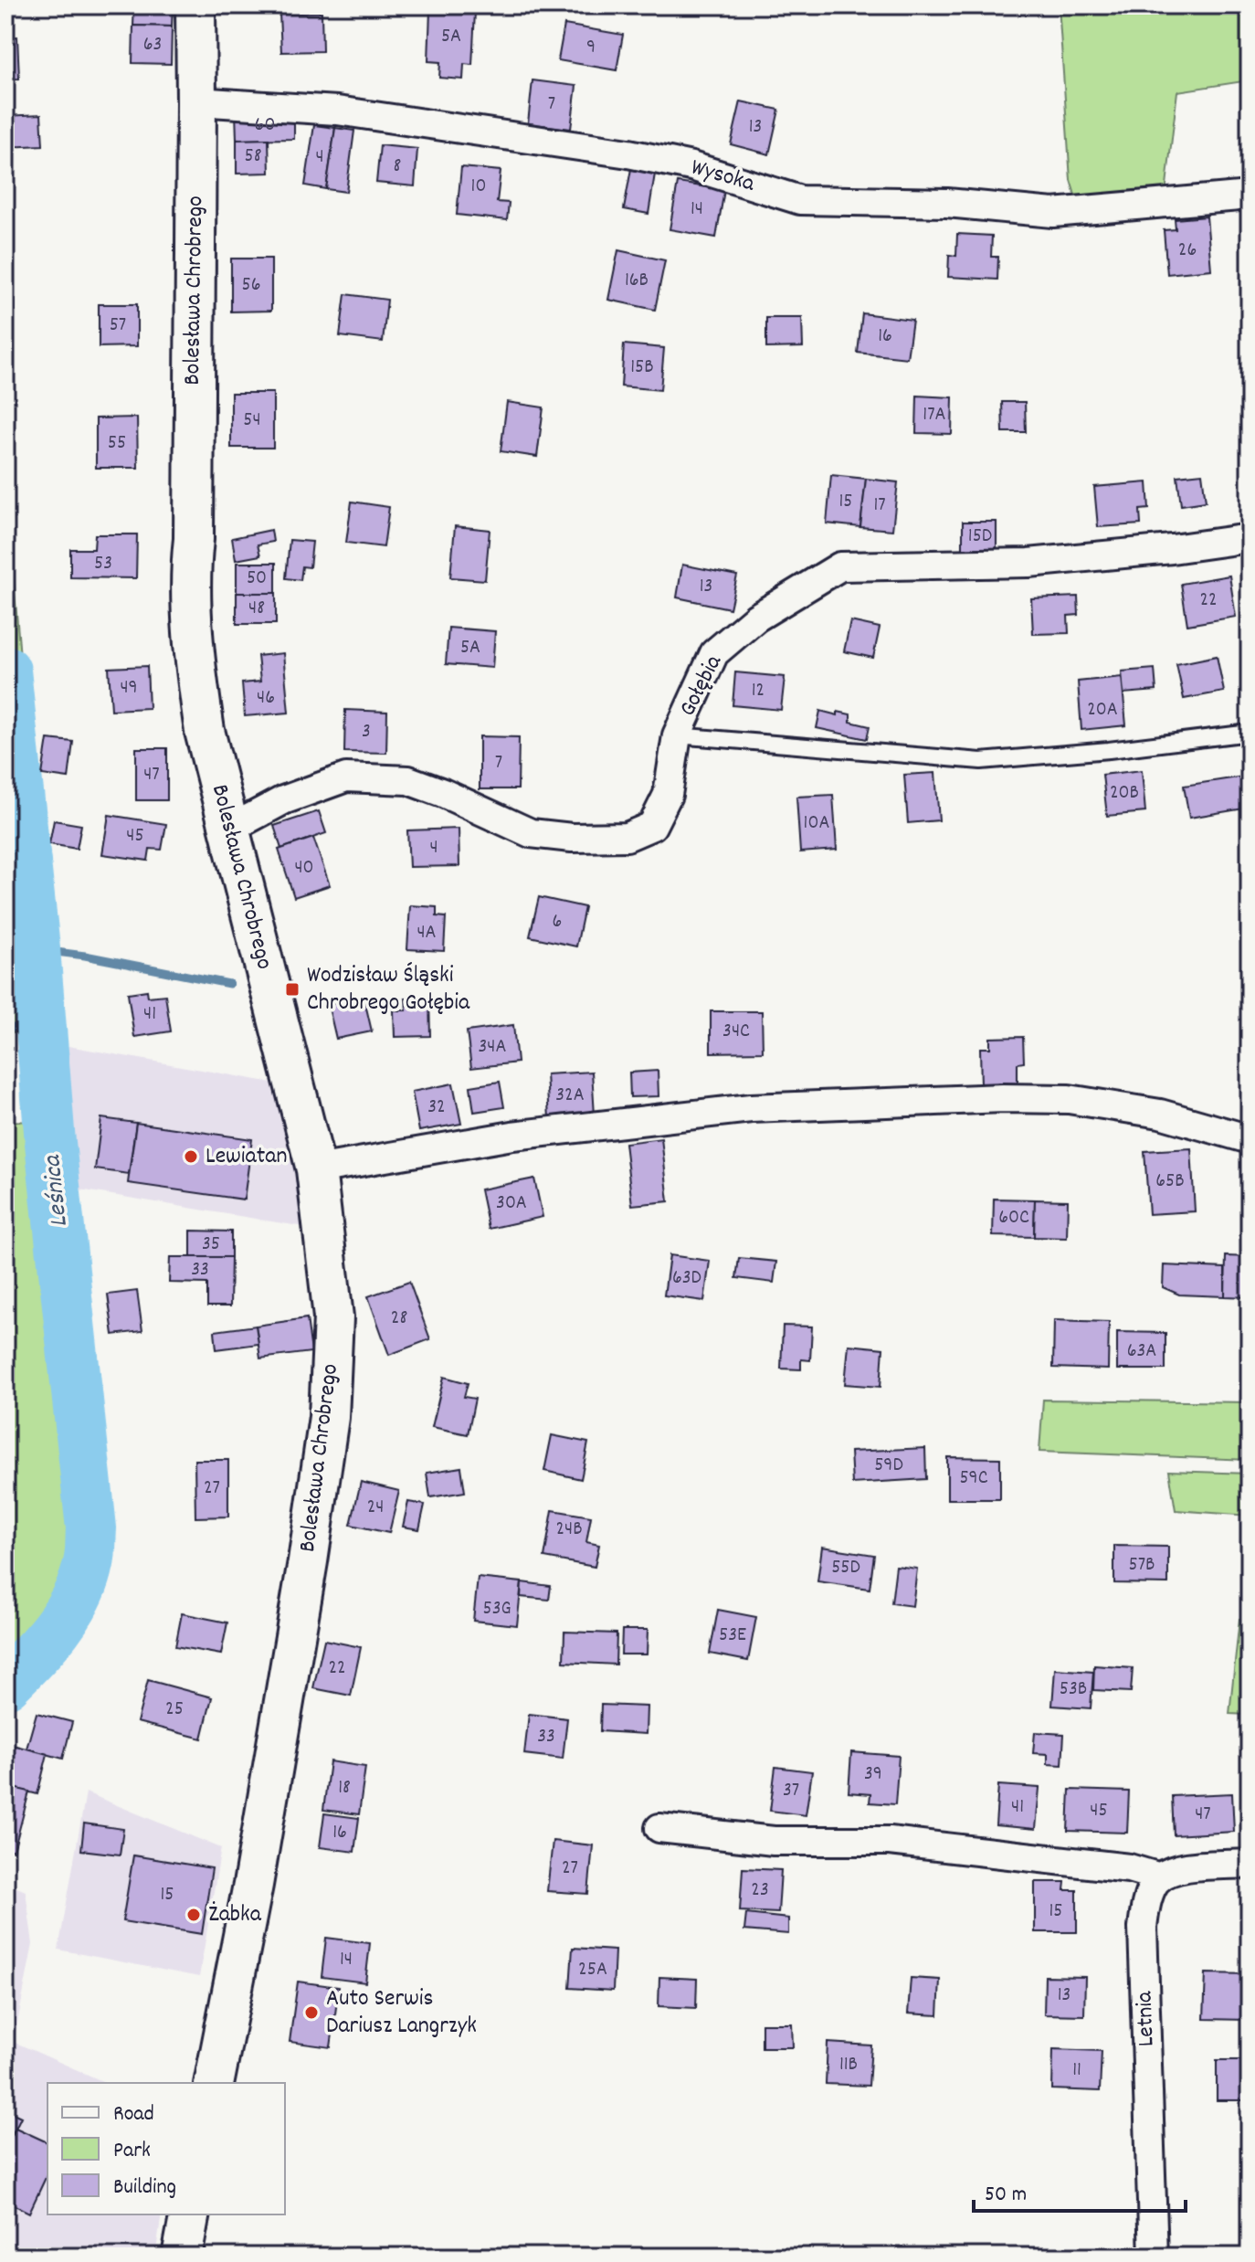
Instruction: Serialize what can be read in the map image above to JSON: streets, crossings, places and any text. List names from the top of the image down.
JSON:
{
  "streets": {
    "street": [
      "Wysoka",
      "Bolesława Chrobrego",
      "Gołębia",
      "Letnia"
    ]
  },
  "crossings": [
    ["Wysoka", "Bolesława Chrobrego"],
    ["Bolesława Chrobrego", "Gołębia"]
  ],
  "water": ["Leśnica"],
  "places": {
    "transit": ["Wodzisław Śląski Chrobrego Gołębia"],
    "other": ["Lewiatan", "Żabka", "Auto Serwis Dariusz Langrzyk"]
  },
  "house_numbers": [
    "5A",
    "63",
    "9",
    "7",
    "60",
    "13",
    "58",
    "4",
    "8",
    "10",
    "14",
    "26",
    "16B",
    "56",
    "57",
    "16",
    "15B",
    "17A",
    "54",
    "55",
    "15",
    "17",
    "15D",
    "53",
    "50",
    "13",
    "22",
    "48",
    "5A",
    "49",
    "12",
    "46",
    "20A",
    "3",
    "7",
    "47",
    "20B",
    "10A",
    "45",
    "4",
    "40",
    "6",
    "4A",
    "41",
    "34C",
    "34A",
    "32A",
    "32",
    "65B",
    "30A",
    "60C",
    "35",
    "33",
    "63D",
    "28",
    "63A",
    "59D",
    "59C",
    "27",
    "24",
    "24B",
    "57B",
    "55D",
    "53G",
    "53E",
    "22",
    "53B",
    "25",
    "33",
    "39",
    "18",
    "37",
    "41",
    "45",
    "47",
    "16",
    "27",
    "23",
    "15",
    "15",
    "14",
    "25A",
    "13",
    "11B",
    "11"
  ],
  "legend": ["Road", "Park", "Building"],
  "scale_bar": "50 m"
}
